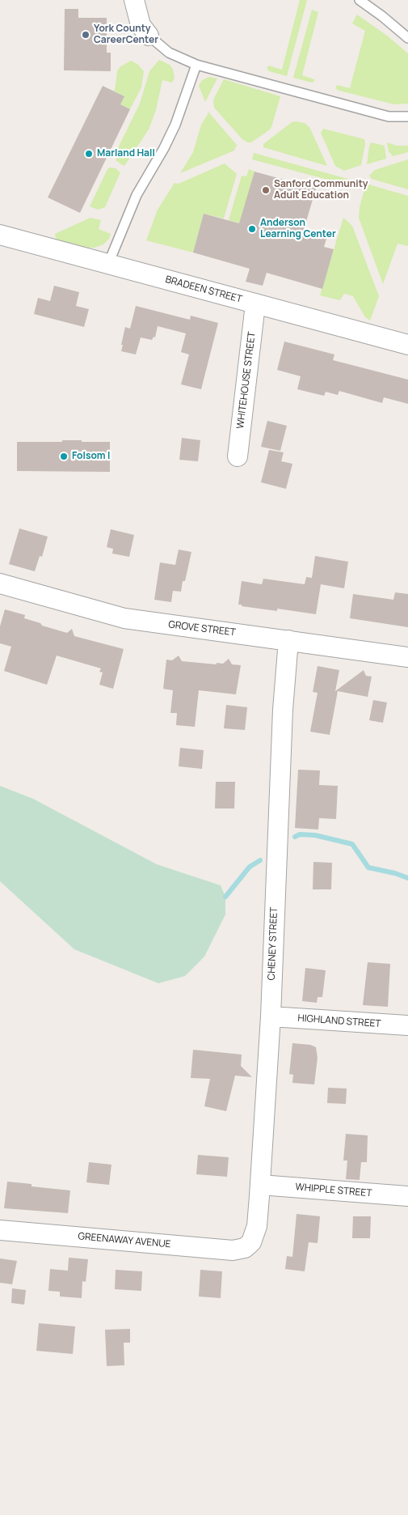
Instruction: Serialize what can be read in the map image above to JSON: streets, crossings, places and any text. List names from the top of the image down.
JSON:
{
  "streets": {
    "street": [
      "BRADEEN STREET",
      "WHITEHOUSE STREET",
      "GROVE STREET",
      "CHENEY STREET",
      "HIGHLAND STREET",
      "WHIPPLE STREET",
      "GREENAWAY AVENUE"
    ]
  },
  "crossings": [
    ["BRADEEN STREET", "WHITEHOUSE STREET"],
    ["GROVE STREET", "CHENEY STREET"],
    ["CHENEY STREET", "HIGHLAND STREET"],
    ["CHENEY STREET", "WHIPPLE STREET"],
    ["CHENEY STREET", "GREENAWAY AVENUE"]
  ],
  "places": [
    "York County CareerCenter",
    "Marland Hall",
    "Sanford Community Adult Education",
    "Anderson Learning Center",
    "Folsom I"
  ]
}
